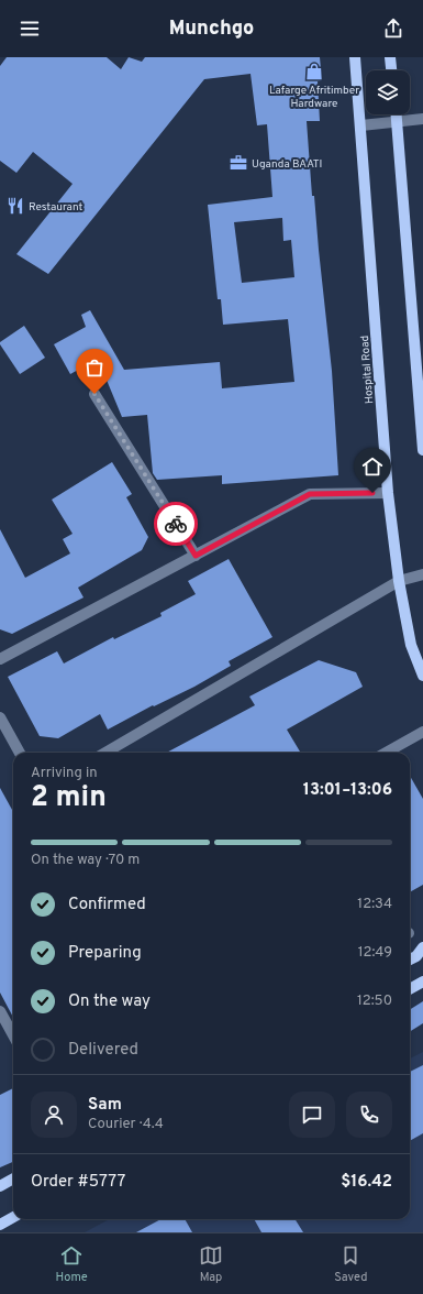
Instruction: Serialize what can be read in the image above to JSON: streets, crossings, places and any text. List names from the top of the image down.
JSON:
{
  "streets": {
    "main road": ["Hospital Road"]
  },
  "places": {
    "shop": ["Lafarge Afritimber Hardware"],
    "office": ["Uganda BAATI"],
    "restaurant": ["Restaurant"]
  },
  "page": {
    "header": "Munchgo",
    "heading": ["2 min", "Arriving in", "13:01–13:06"],
    "panel": [
      "Sam",
      "Courier · 4.4",
      "Order #5777",
      "$16.42"
    ],
    "bar": "On the way · 70 m",
    "list": [
      ["Confirmed", "12:34"],
      ["Preparing", "12:49"],
      ["On the way", "12:50"],
      "Delivered"
    ],
    "tabs": ["Home", "Map", "Saved"]
  }
}
